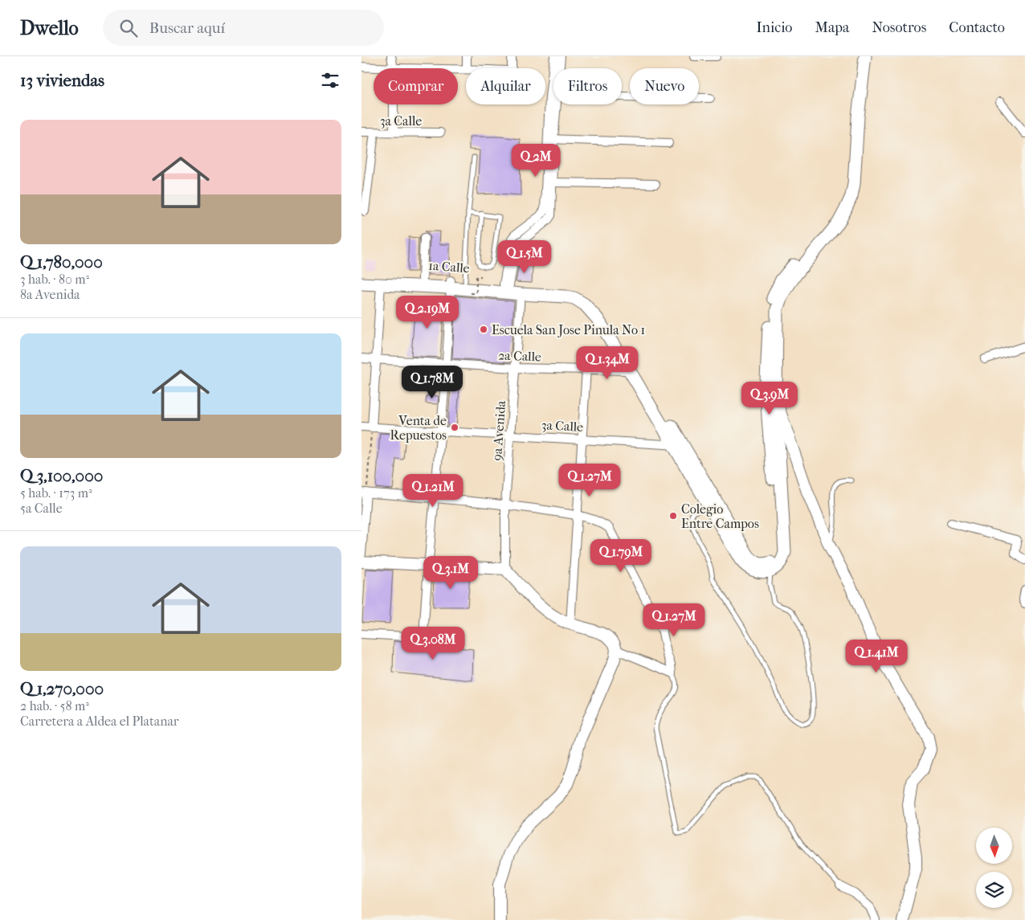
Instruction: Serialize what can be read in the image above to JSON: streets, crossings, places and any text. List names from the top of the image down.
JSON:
{
  "streets": {
    "main road": ["1a Calle"],
    "street": ["3a Calle", "2a Calle", "9a Avenida"]
  },
  "crossings": [
    ["3a Calle", "9a Avenida"],
    ["1a Calle", "9a Avenida"],
    ["2a Calle", "9a Avenida"]
  ],
  "places": ["Escuela San Jose Pinula No 1", "Venta de Repuestos", "Colegio Entre Campos"],
  "north": "bottom",
  "page": {
    "header": "Dwello",
    "search": "Buscar aquí",
    "nav": [
      "Inicio",
      "Mapa",
      "Nosotros",
      "Contacto"
    ],
    "heading": "13 viviendas",
    "chip": [
      "Comprar",
      "Alquilar",
      "Filtros",
      "Nuevo"
    ],
    "list": [
      {
        "name": "Q 1,780,000",
        "note": "3 hab. · 80 m² · 8a Avenida"
      },
      {
        "name": "Q 3,100,000",
        "note": "5 hab. · 173 m² · 5a Calle"
      },
      {
        "name": "Q 1,270,000",
        "note": "2 hab. · 58 m² · Carretera a Aldea el Platanar"
      }
    ],
    "price": [
      "Q 2M",
      "Q 1.5M",
      "Q 2.19M",
      "Q 1.34M",
      "Q 1.78M",
      "Q 3.9M",
      "Q 1.27M",
      "Q 1.21M",
      "Q 1.79M",
      "Q 3.1M",
      "Q 1.27M",
      "Q 3.08M",
      "Q 1.41M"
    ]
  }
}
